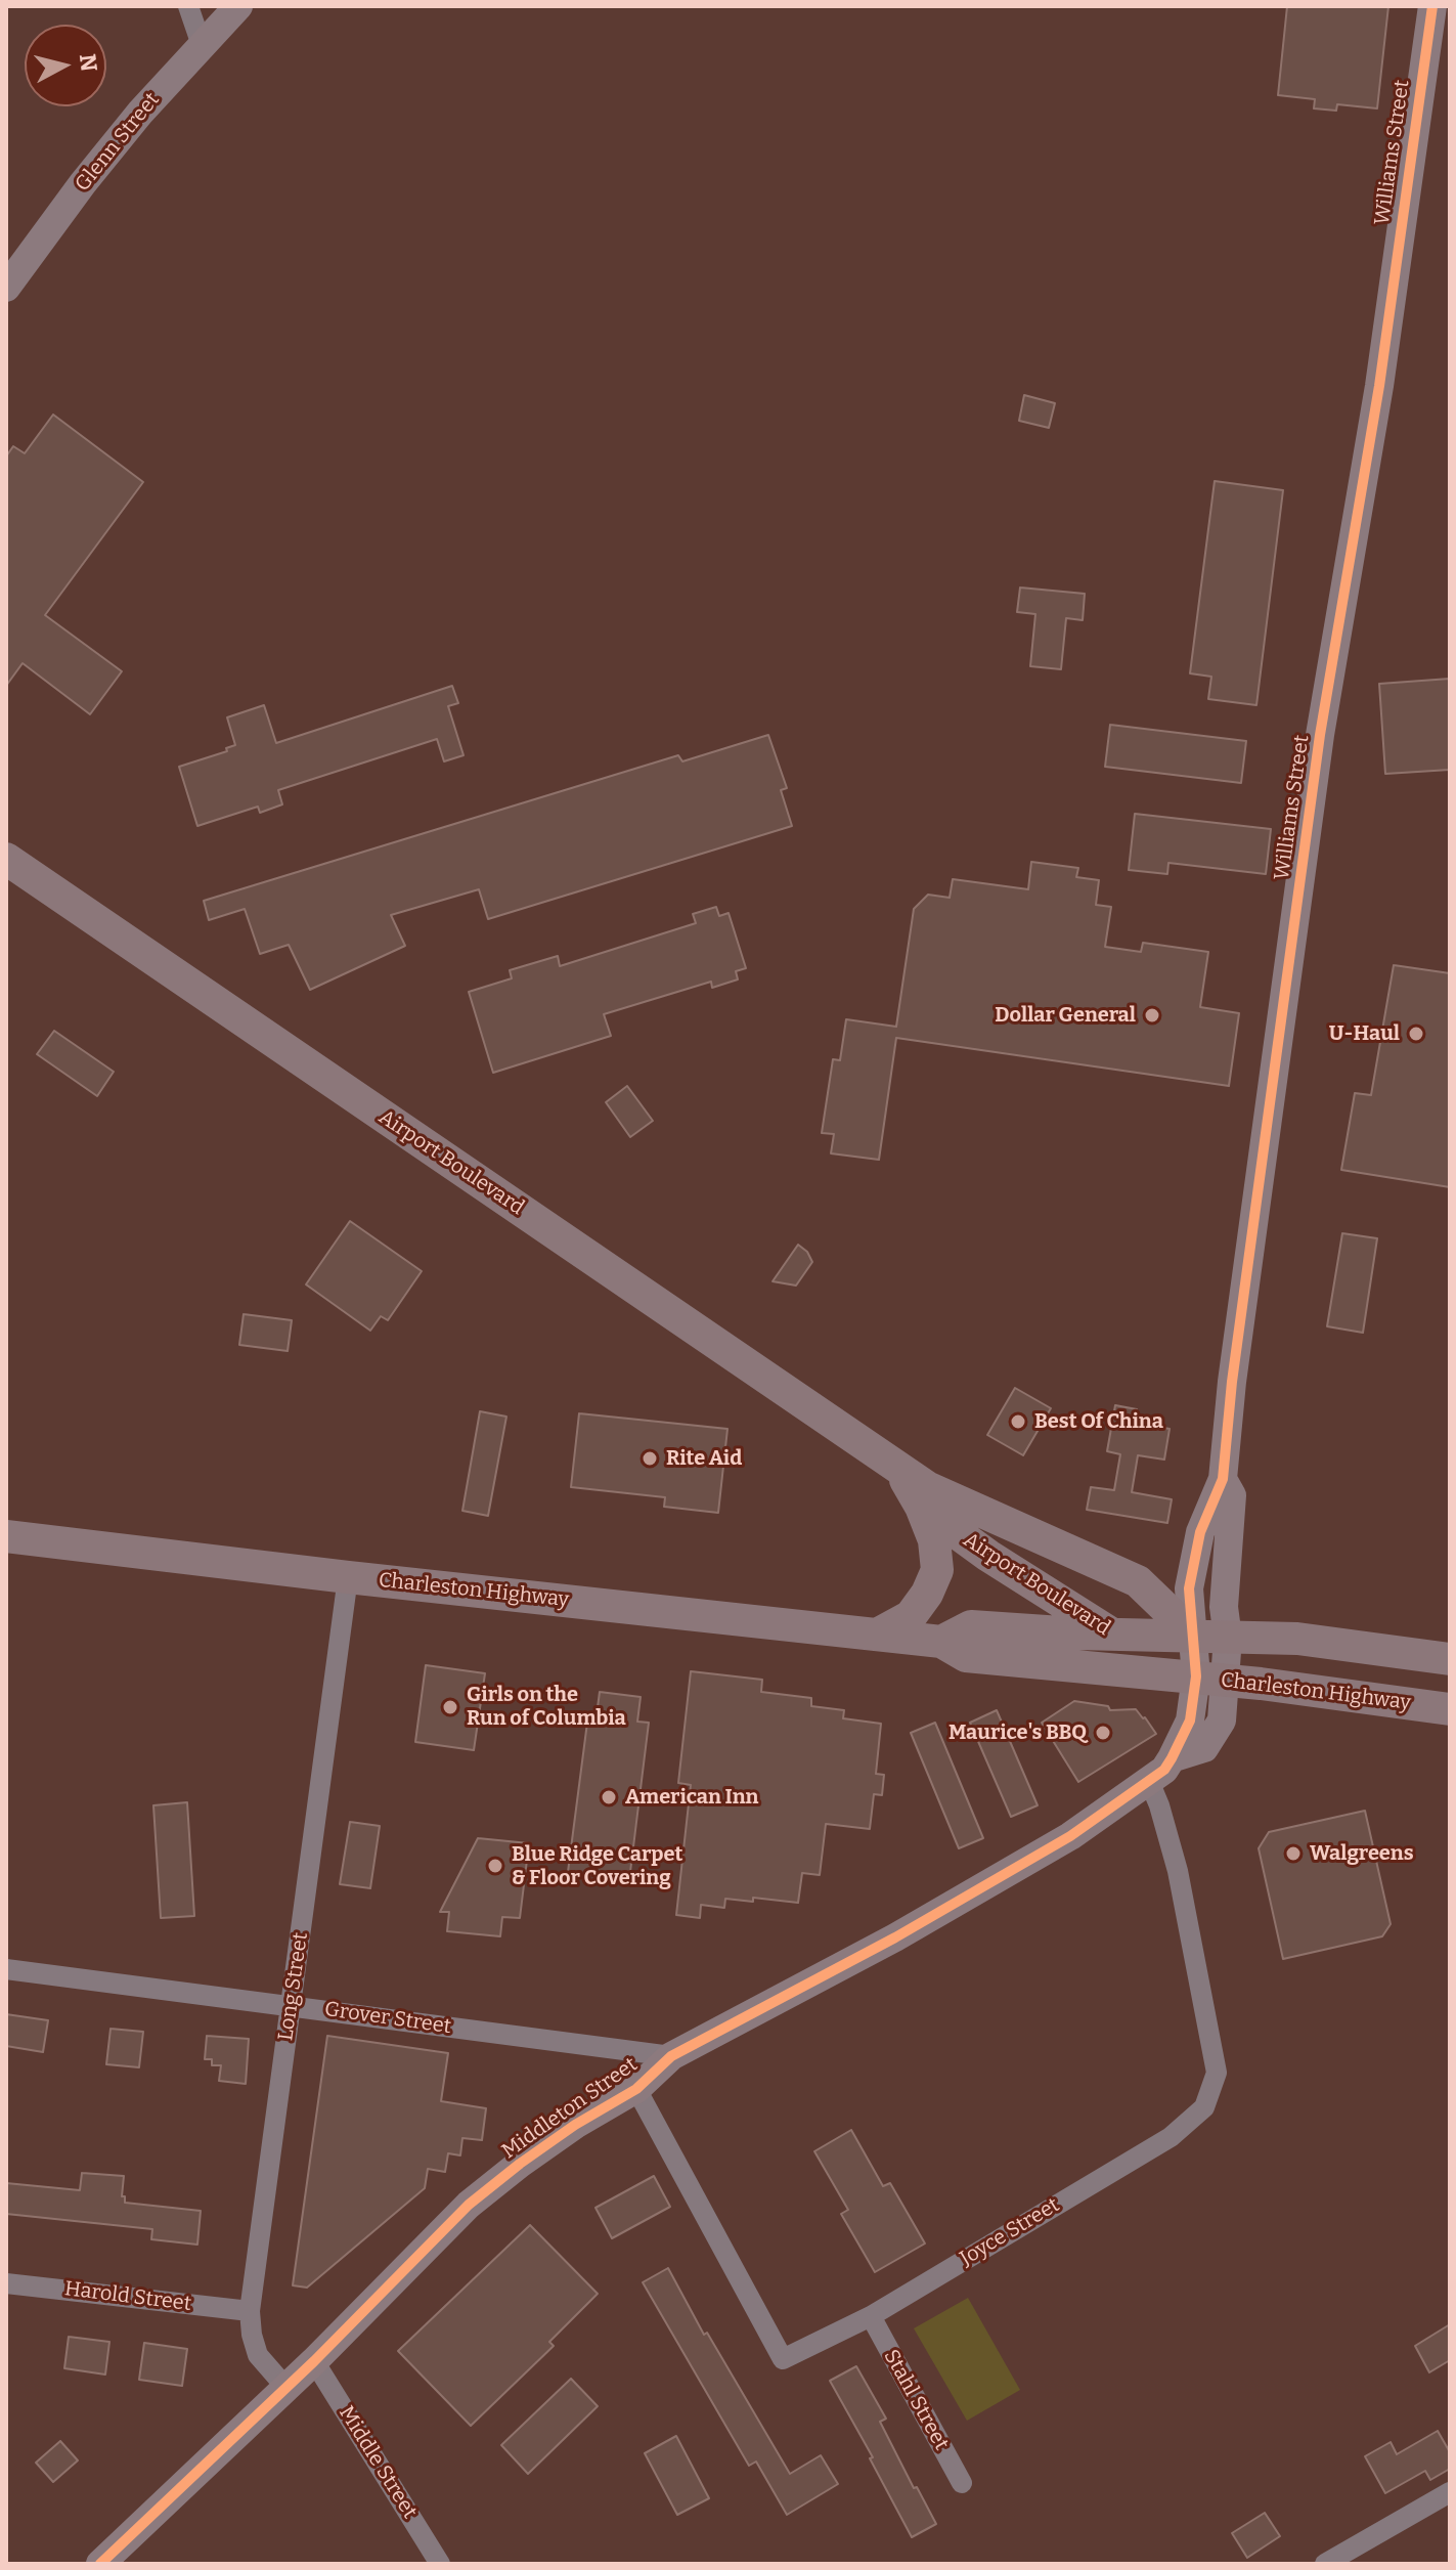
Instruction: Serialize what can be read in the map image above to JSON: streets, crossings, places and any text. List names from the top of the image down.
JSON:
{
  "streets": {
    "main road": ["Airport Boulevard", "Charleston Highway"],
    "street": [
      "Glenn Street",
      "Williams Street",
      "Long Street",
      "Grover Street",
      "Middleton Street",
      "Joyce Street",
      "Harold Street",
      "Stahl Street",
      "Middle Street"
    ]
  },
  "crossings": [
    ["Williams Street", "Airport Boulevard"],
    ["Williams Street", "Charleston Highway"],
    ["Williams Street", "Middleton Street"],
    ["Airport Boulevard", "Charleston Highway"],
    ["Airport Boulevard", "Middleton Street"],
    ["Charleston Highway", "Long Street"],
    ["Charleston Highway", "Middleton Street"],
    ["Long Street", "Grover Street"],
    ["Long Street", "Middleton Street"],
    ["Long Street", "Harold Street"],
    ["Grover Street", "Middleton Street"],
    ["Middleton Street", "Joyce Street"],
    ["Middleton Street", "Middle Street"],
    ["Joyce Street", "Stahl Street"]
  ],
  "places": [
    "Dollar General",
    "U-Haul",
    "Best Of China",
    "Rite Aid",
    "Girls on the Run of Columbia",
    "Maurice's BBQ",
    "American Inn",
    "Walgreens",
    "Blue Ridge Carpet & Floor Covering"
  ],
  "north": "right"
}
